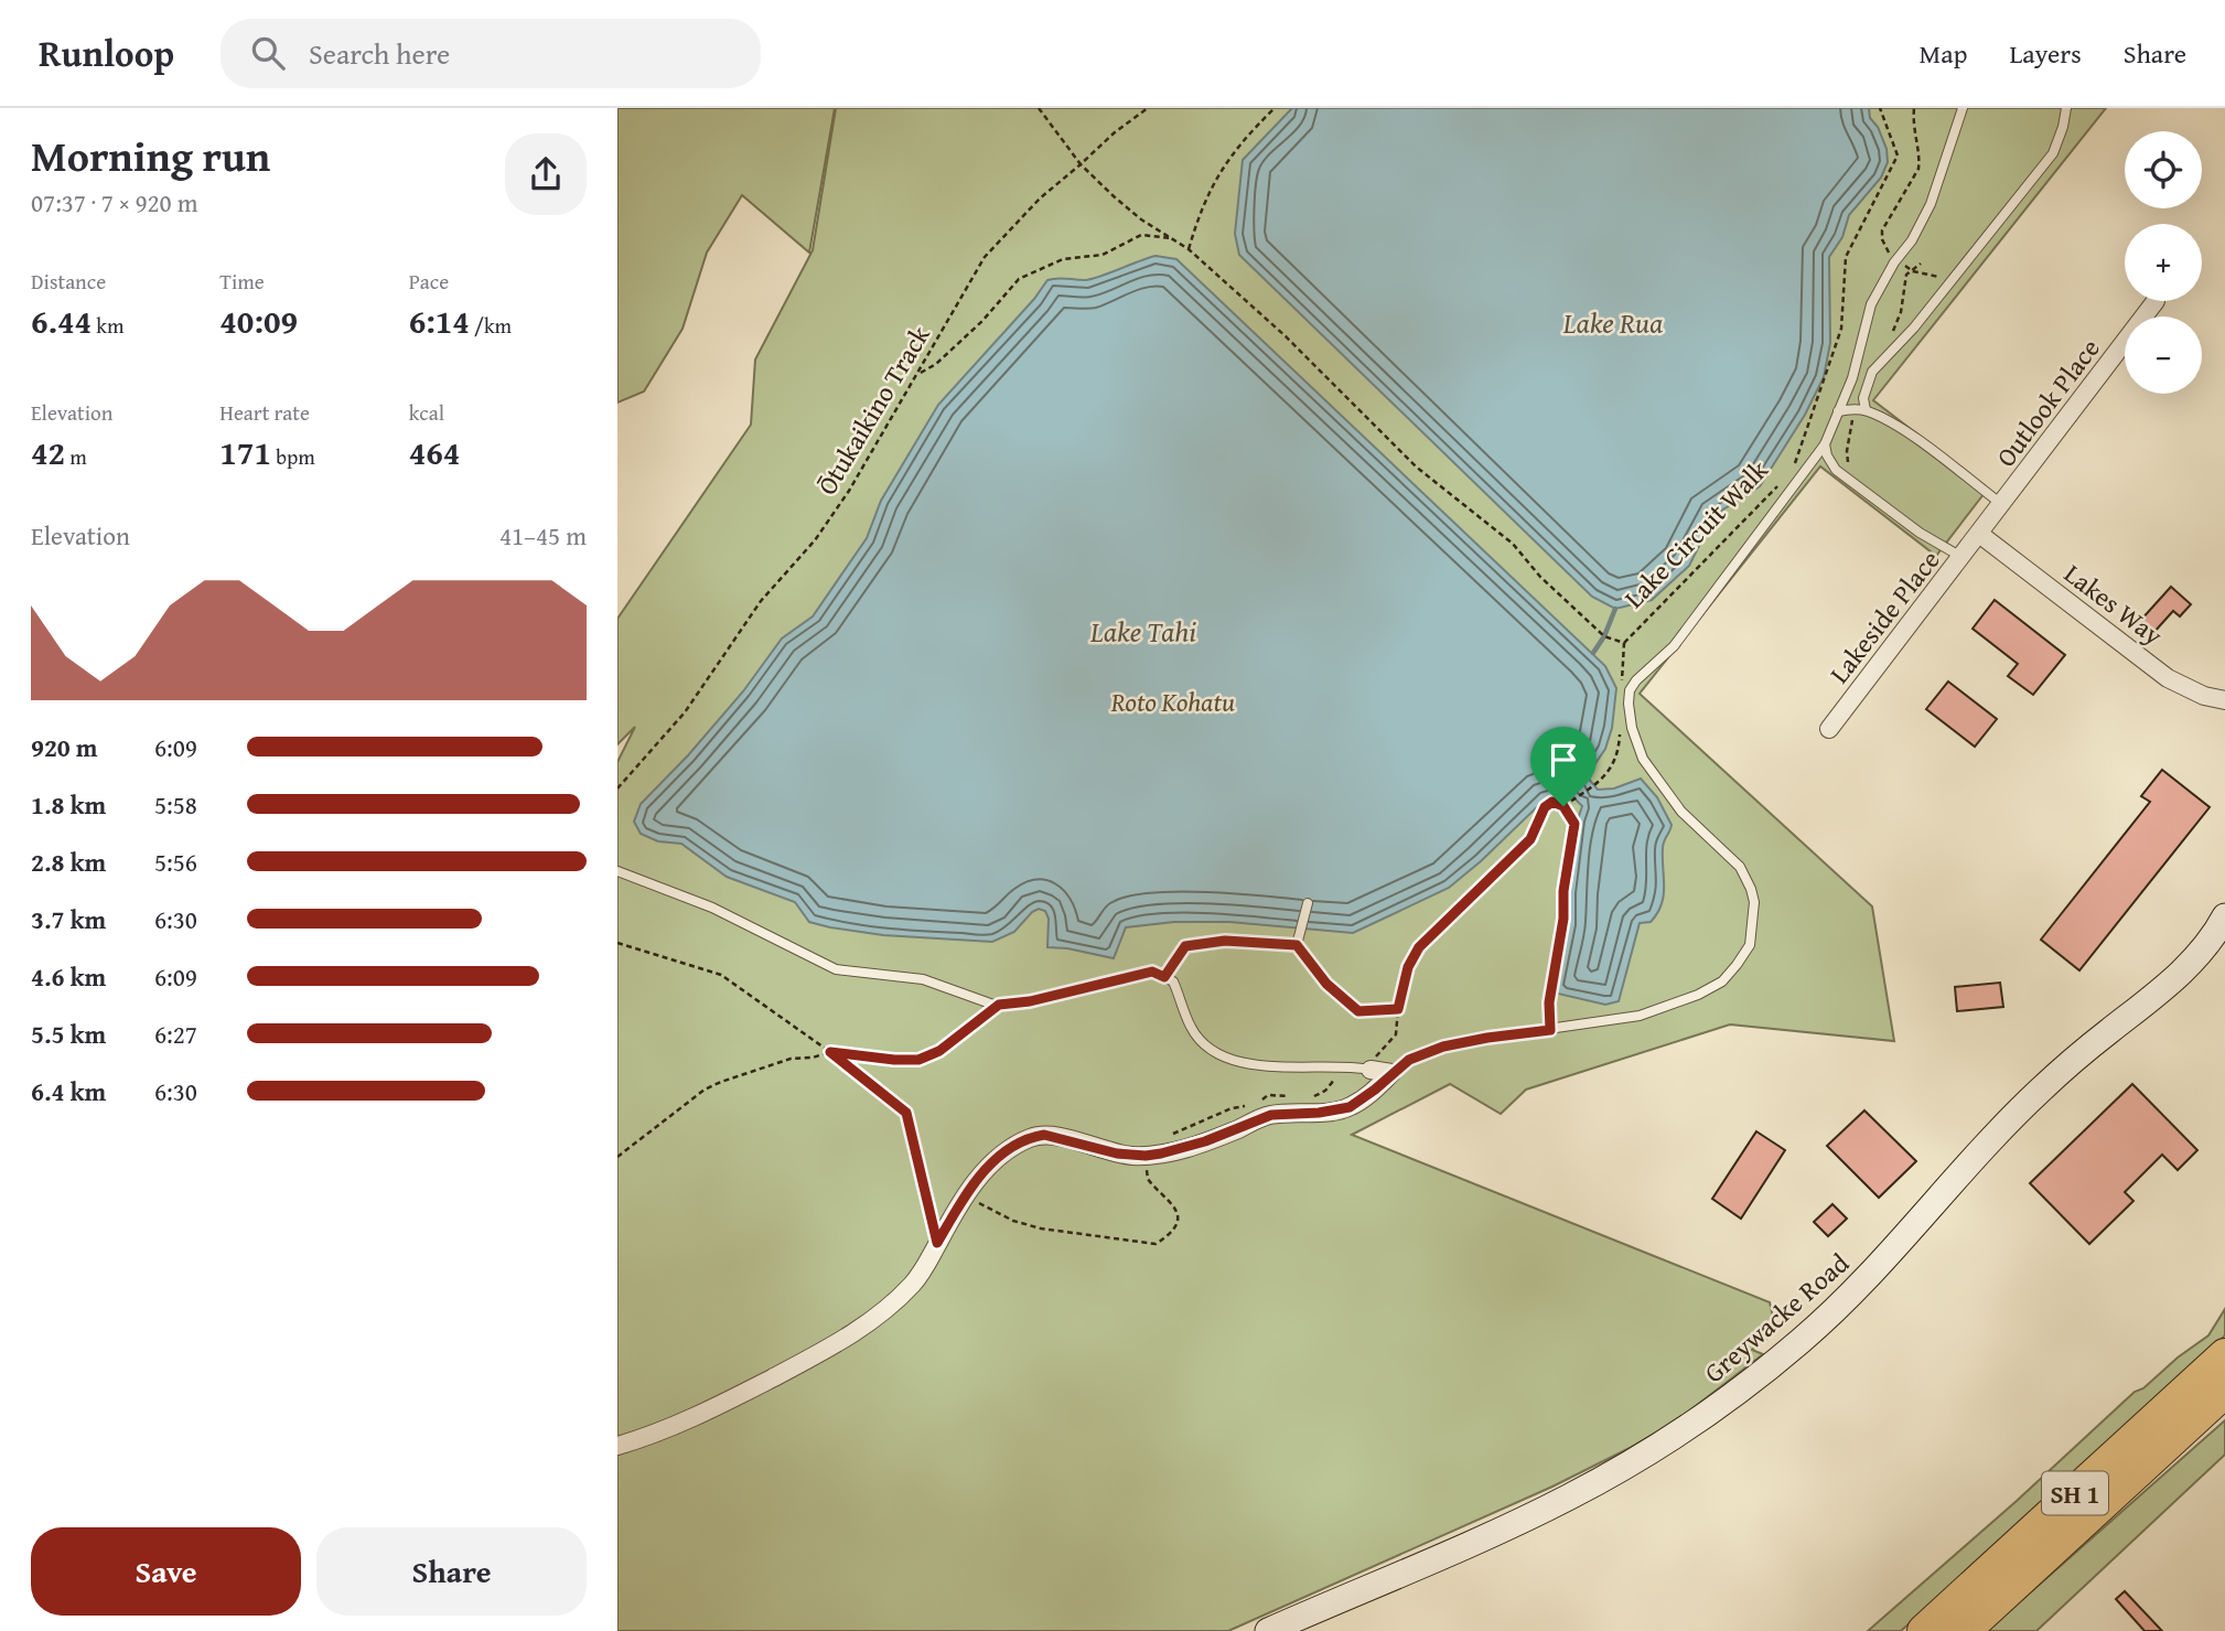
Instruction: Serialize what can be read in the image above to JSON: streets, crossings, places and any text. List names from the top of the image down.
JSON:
{
  "streets": {
    "highway": ["SH 1"],
    "street": [
      "Outlook Place",
      "Lakes Way",
      "Lakeside Place",
      "Greywacke Road"
    ],
    "path": ["Ōtukaikino Track", "Lake Circuit Walk"]
  },
  "crossings": [
    ["Outlook Place", "Lakes Way"],
    ["Outlook Place", "Lakeside Place"],
    ["Lakes Way", "Lakeside Place"]
  ],
  "water": ["Lake Rua", "Lake Tahi"],
  "parks": ["Roto Kohatu"],
  "page": {
    "header": "Runloop",
    "search": "Search here",
    "nav": ["Map", "Layers", "Share"],
    "heading": ["Morning run", "07:37 · 7 × 920 m"],
    "map_buttons": ["+", "−"],
    "stats": [
      ["Distance", "6.44 km"],
      ["Time", "40:09"],
      ["Pace", "6:14 /km"],
      ["Elevation", "42 m"],
      ["Heart rate", "171 bpm"],
      ["kcal", "464"]
    ],
    "chart": ["Elevation", "41–45 m"],
    "list": [
      {
        "name": "920 m",
        "note": "6:09"
      },
      {
        "name": "1.8 km",
        "note": "5:58"
      },
      {
        "name": "2.8 km",
        "note": "5:56"
      },
      {
        "name": "3.7 km",
        "note": "6:30"
      },
      {
        "name": "4.6 km",
        "note": "6:09"
      },
      {
        "name": "5.5 km",
        "note": "6:27"
      },
      {
        "name": "6.4 km",
        "note": "6:30"
      }
    ],
    "buttons": ["Save", "Share"]
  }
}
